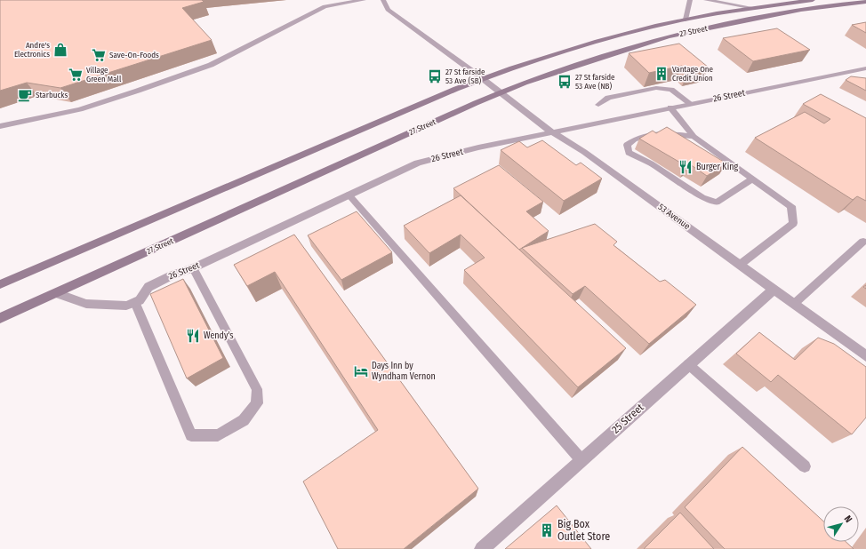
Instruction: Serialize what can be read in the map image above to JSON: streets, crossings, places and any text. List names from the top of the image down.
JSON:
{
  "streets": {
    "main road": ["27 Street"],
    "street": ["26 Street", "53 Avenue", "25 Street"]
  },
  "crossings": [
    ["27 Street", "53 Avenue"],
    ["26 Street", "53 Avenue"],
    ["53 Avenue", "25 Street"]
  ],
  "places": {
    "shop": ["Andre's Electronics"],
    "supermarket": ["Save-On-Foods", "Village Green Mall"],
    "building": ["Vantage One Credit Union", "Big Box Outlet Store"],
    "bus stop": ["27 St farside 53 Ave (SB)", "27 St farside 53 Ave (NB)"],
    "cafe": ["Starbucks"],
    "restaurant": ["Burger King", "Wendy's"],
    "hotel": ["Days Inn by Wyndham Vernon"]
  },
  "north": "top right"
}
